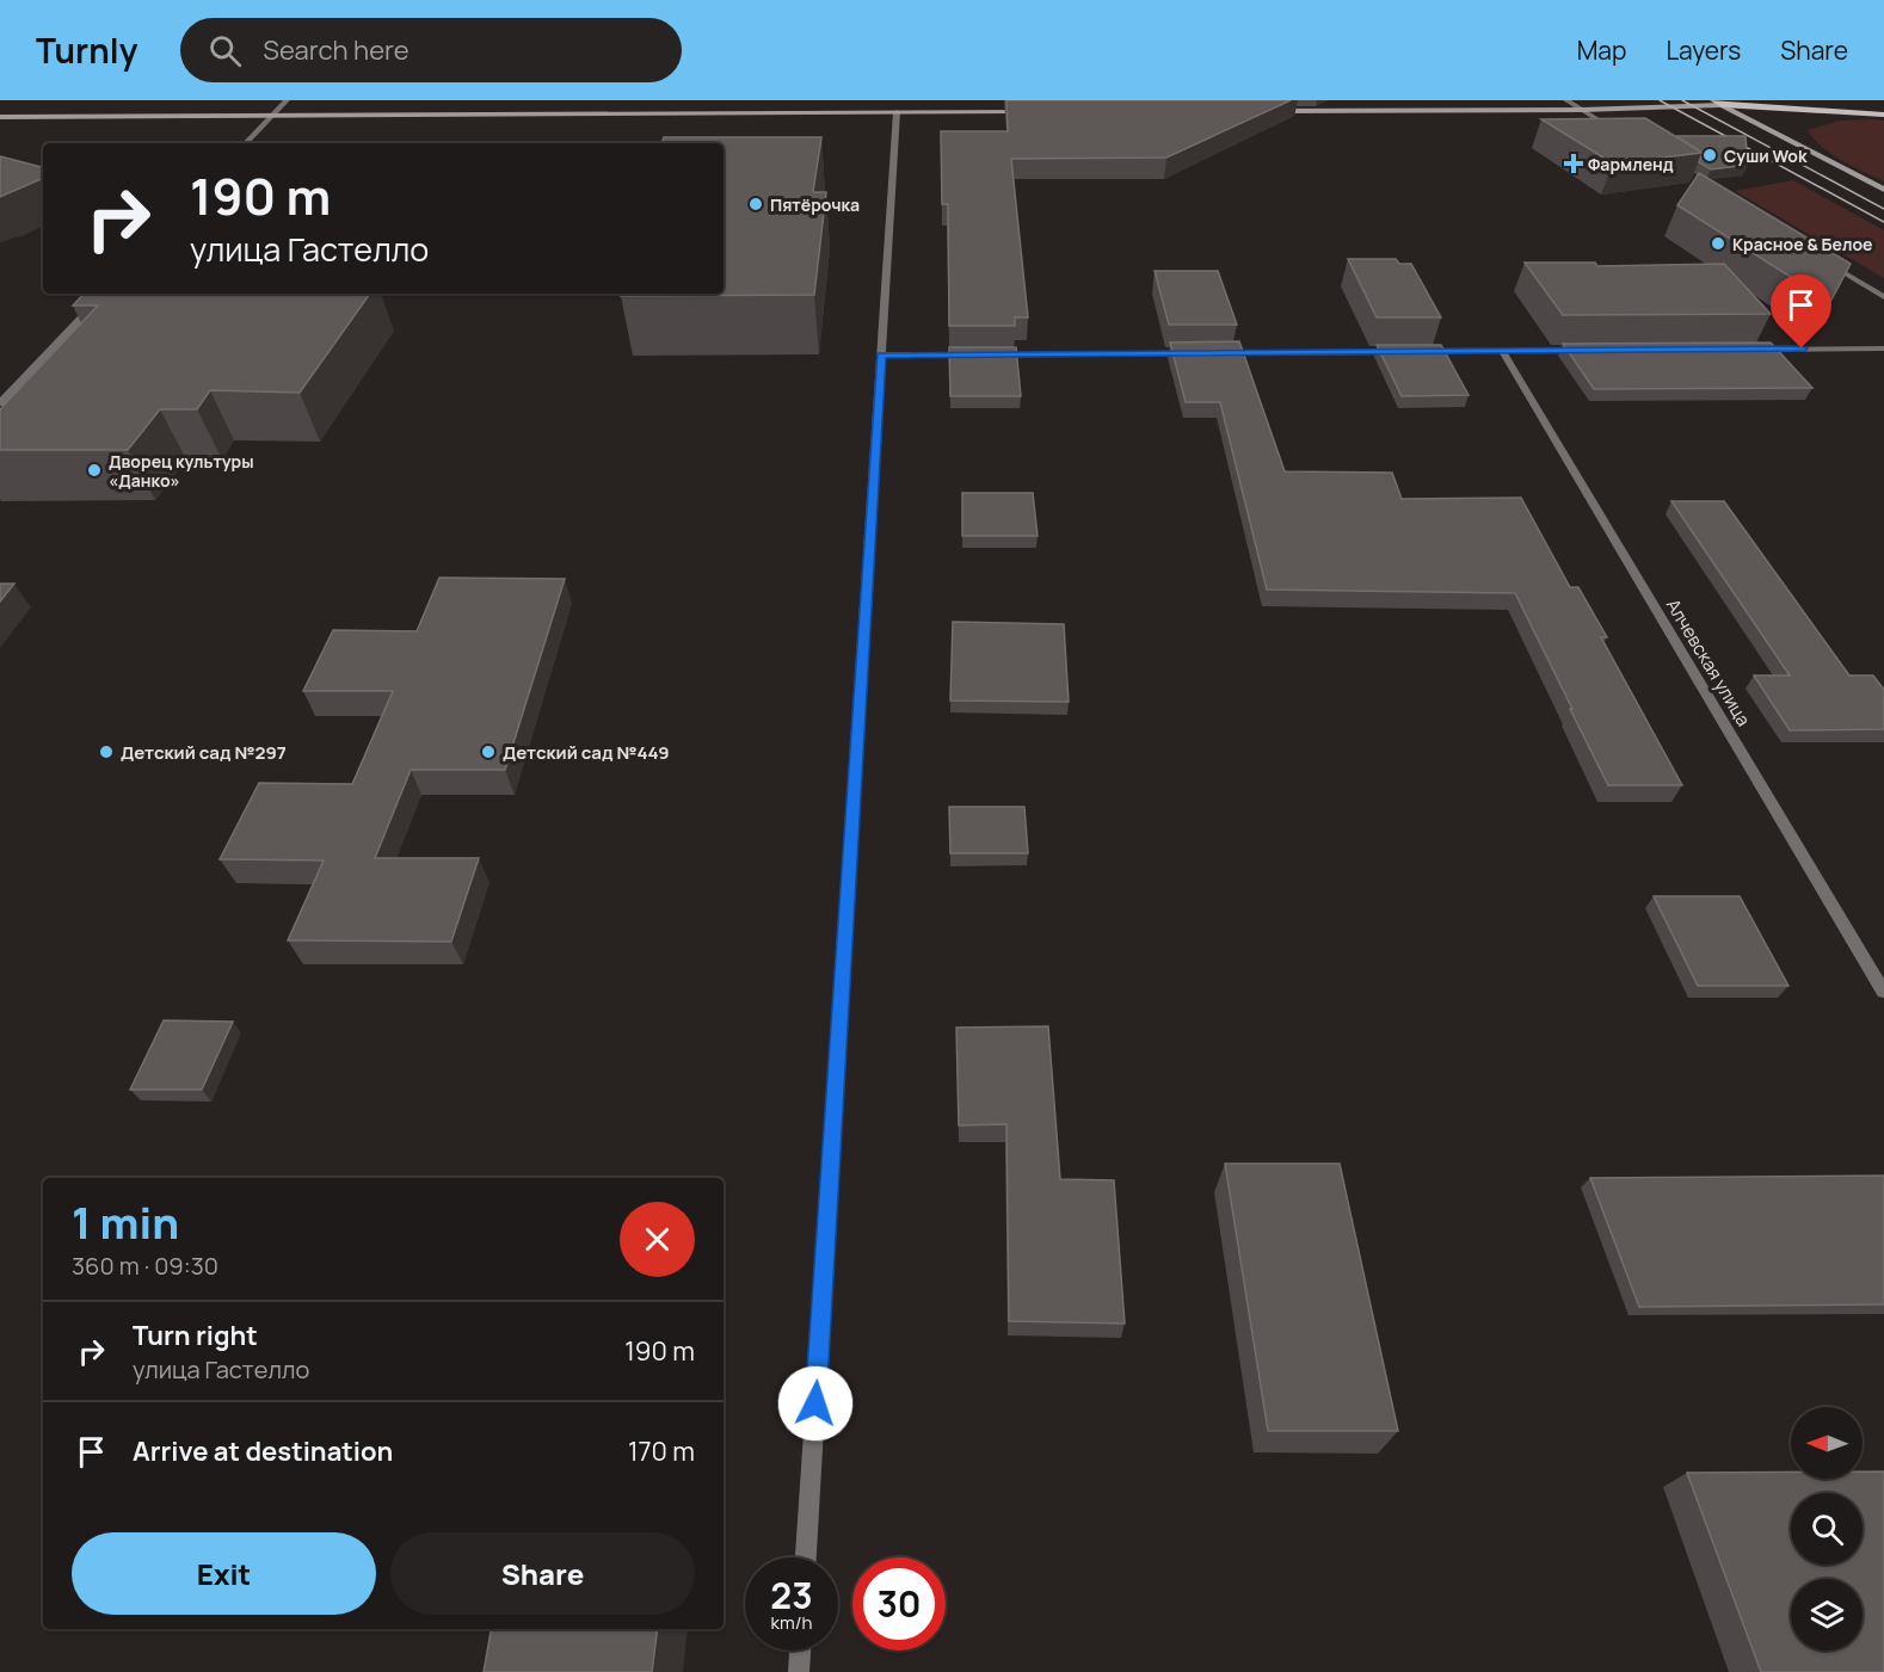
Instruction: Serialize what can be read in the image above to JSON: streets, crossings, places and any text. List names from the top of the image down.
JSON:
{
  "streets": {
    "street": ["Алчевская улица"]
  },
  "places": {
    "other": [
      "Суши Wok",
      "Пятёрочка",
      "Красное & Белое",
      "Дворец культуры «Данко»",
      "Детский сад №297",
      "Детский сад №449"
    ],
    "health": ["Фармленд"]
  },
  "north": "left",
  "page": {
    "header": "Turnly",
    "search": "Search here",
    "nav": ["Map", "Layers", "Share"],
    "turn": ["190 m", "улица Гастелло"],
    "heading": ["1 min", "360 m · 09:30"],
    "list": [
      {
        "name": "Turn right",
        "note": "улица Гастелло",
        "value": "190 m"
      },
      {
        "name": "Arrive at destination",
        "value": "170 m"
      }
    ],
    "buttons": ["Exit", "Share"],
    "speed": "23 km/h",
    "limit": "30"
  }
}
